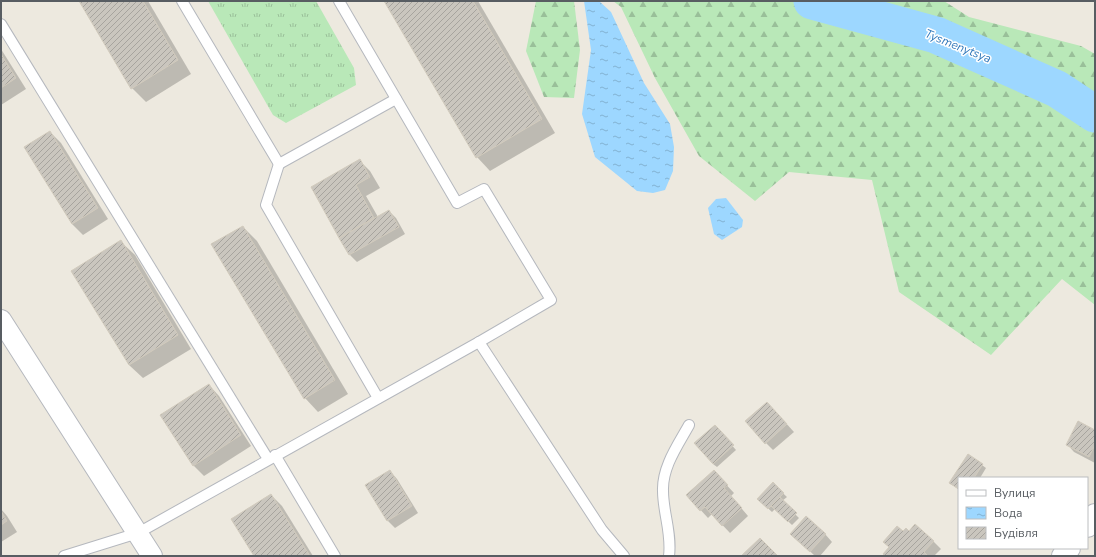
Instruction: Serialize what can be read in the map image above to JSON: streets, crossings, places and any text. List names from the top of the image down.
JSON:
{
  "water": ["Tysmenytsya"],
  "legend": ["Вулиця", "Вода", "Будівля"]
}
